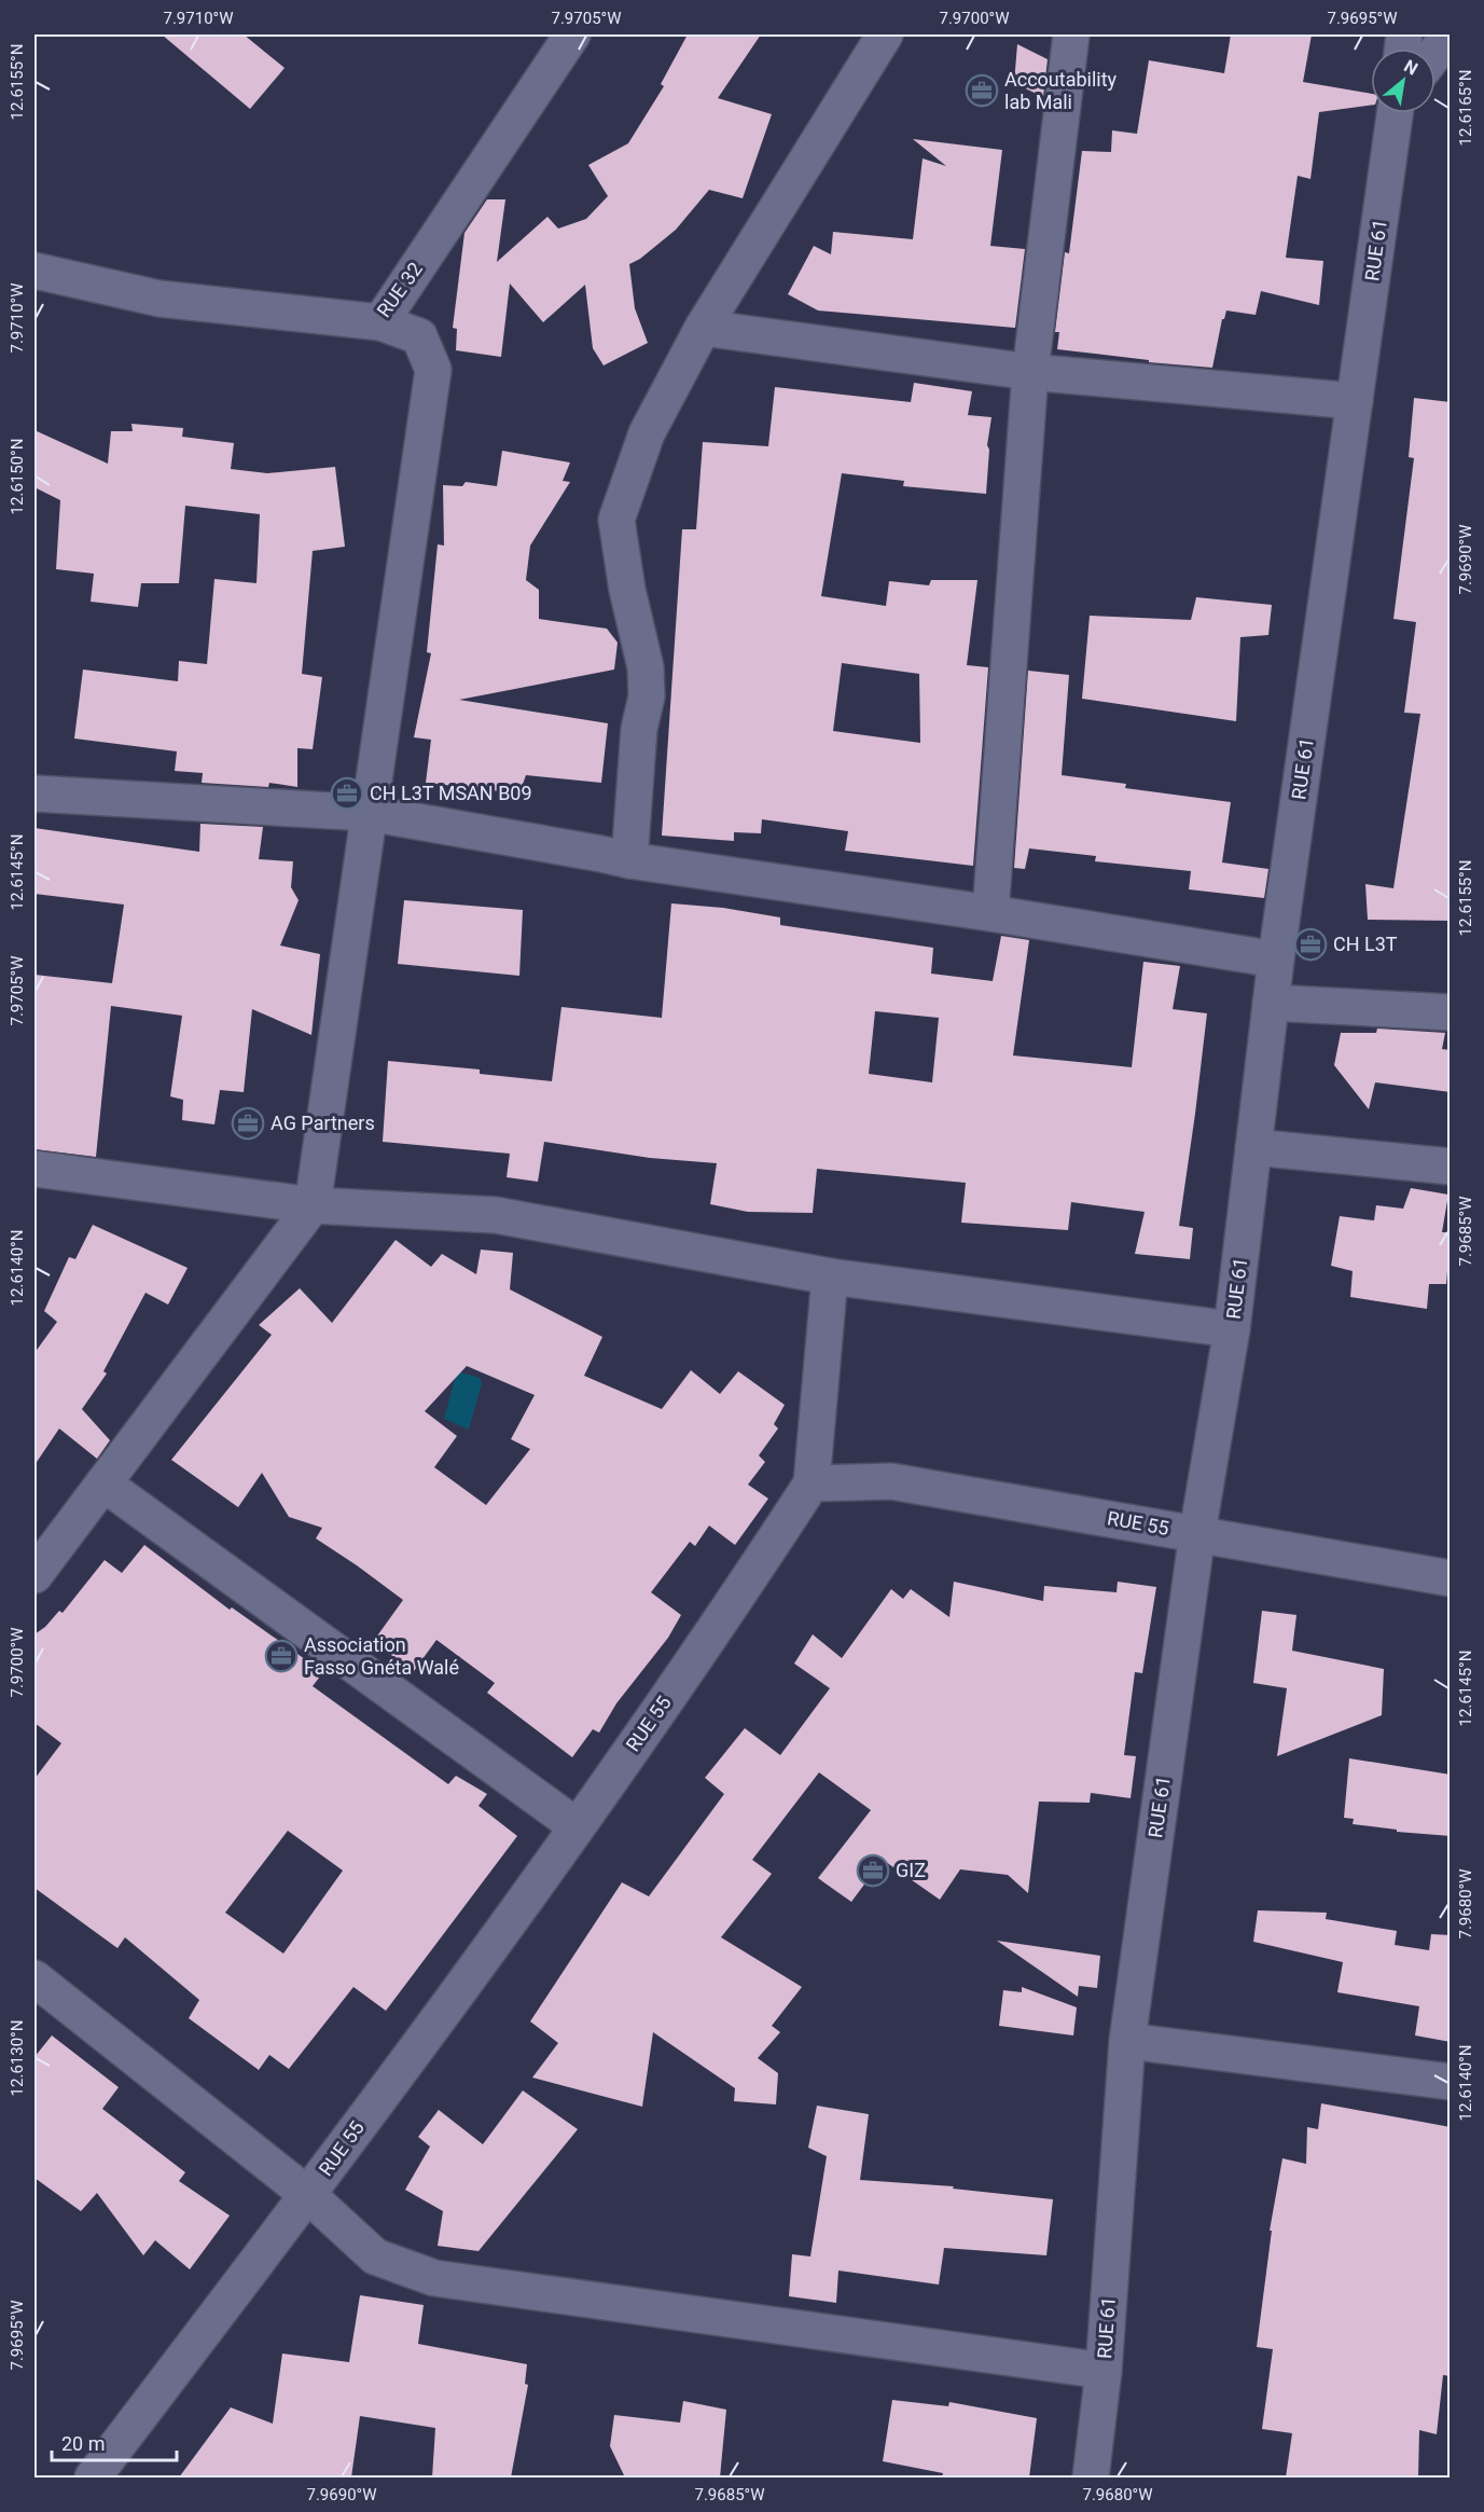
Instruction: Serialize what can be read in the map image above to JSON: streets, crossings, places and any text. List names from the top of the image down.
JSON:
{
  "streets": {
    "street": ["RUE 61", "RUE 32", "RUE 55"]
  },
  "crossings": [
    ["RUE 61", "RUE 55"]
  ],
  "places": {
    "office": [
      "Accoutability lab Mali",
      "CH L3T MSAN B09",
      "CH L3T",
      "AG Partners",
      "Association Fasso Gnéta Walé",
      "GIZ"
    ]
  },
  "scale_bar": "20 m",
  "north": "top right",
  "coordinates": [
    "7.9710°W",
    "7.9705°W",
    "7.9700°W",
    "7.9695°W",
    "12.6155°N",
    "12.6165°N",
    "12.6150°N",
    "7.9690°W",
    "12.6145°N",
    "7.9685°W",
    "12.6140°N",
    "7.9680°W",
    "12.6130°N"
  ]
}
